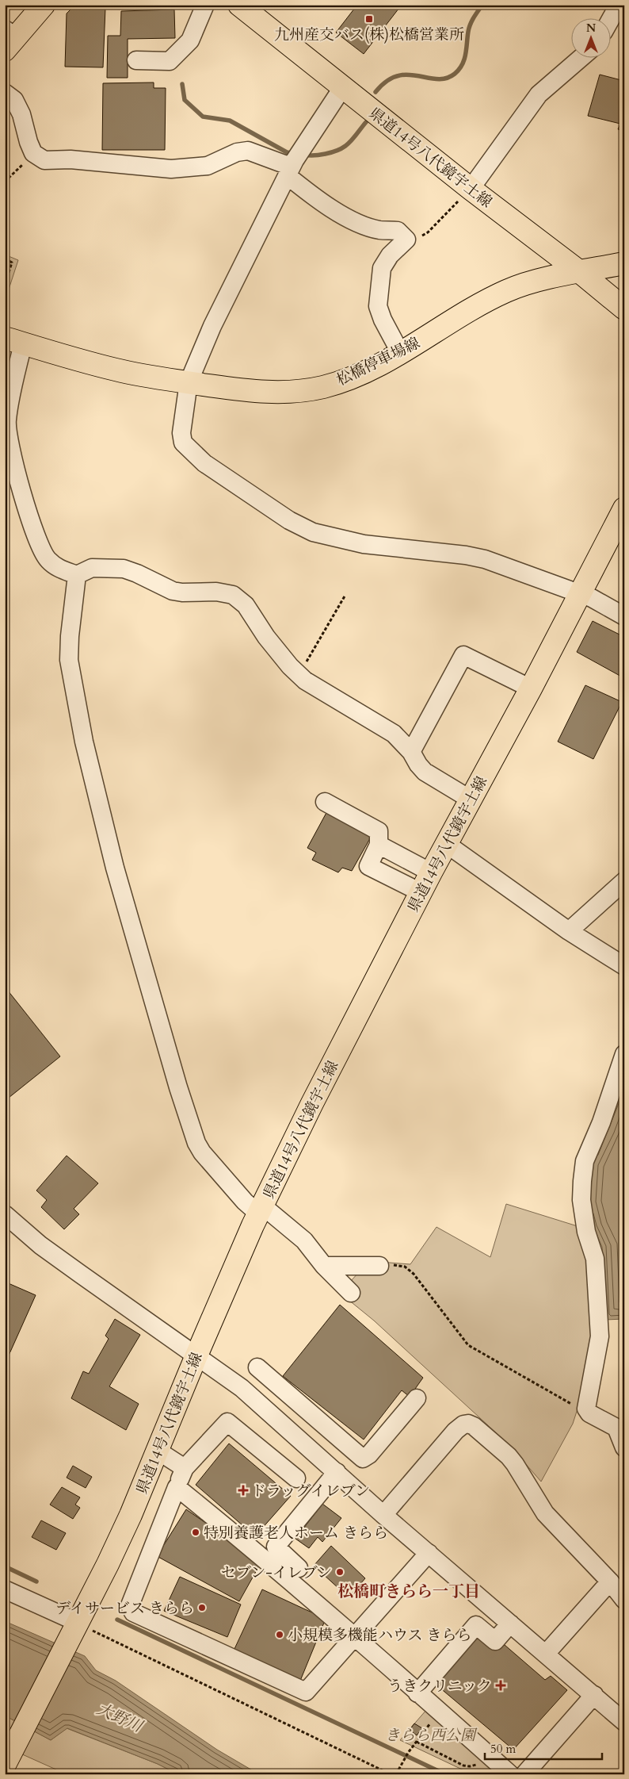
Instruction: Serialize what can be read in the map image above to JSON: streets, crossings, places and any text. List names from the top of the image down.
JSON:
{
  "streets": {
    "main road": ["県道14号八代鏡宇土線", "松橋停車場線"]
  },
  "crossings": [
    ["県道14号八代鏡宇土線", "松橋停車場線"]
  ],
  "districts": ["松橋町きらら一丁目"],
  "water": ["大野川"],
  "parks": ["きらら西公園"],
  "places": {
    "transit": ["九州産交バス(株)松橋営業所"],
    "health": ["ドラッグイレブン", "うきクリニック"],
    "other": [
      "特別養護老人ホーム きらら",
      "セブン-イレブン",
      "デイサービス きらら",
      "小規模多機能ハウス きらら"
    ]
  },
  "scale_bar": "50 m",
  "north": "top"
}
